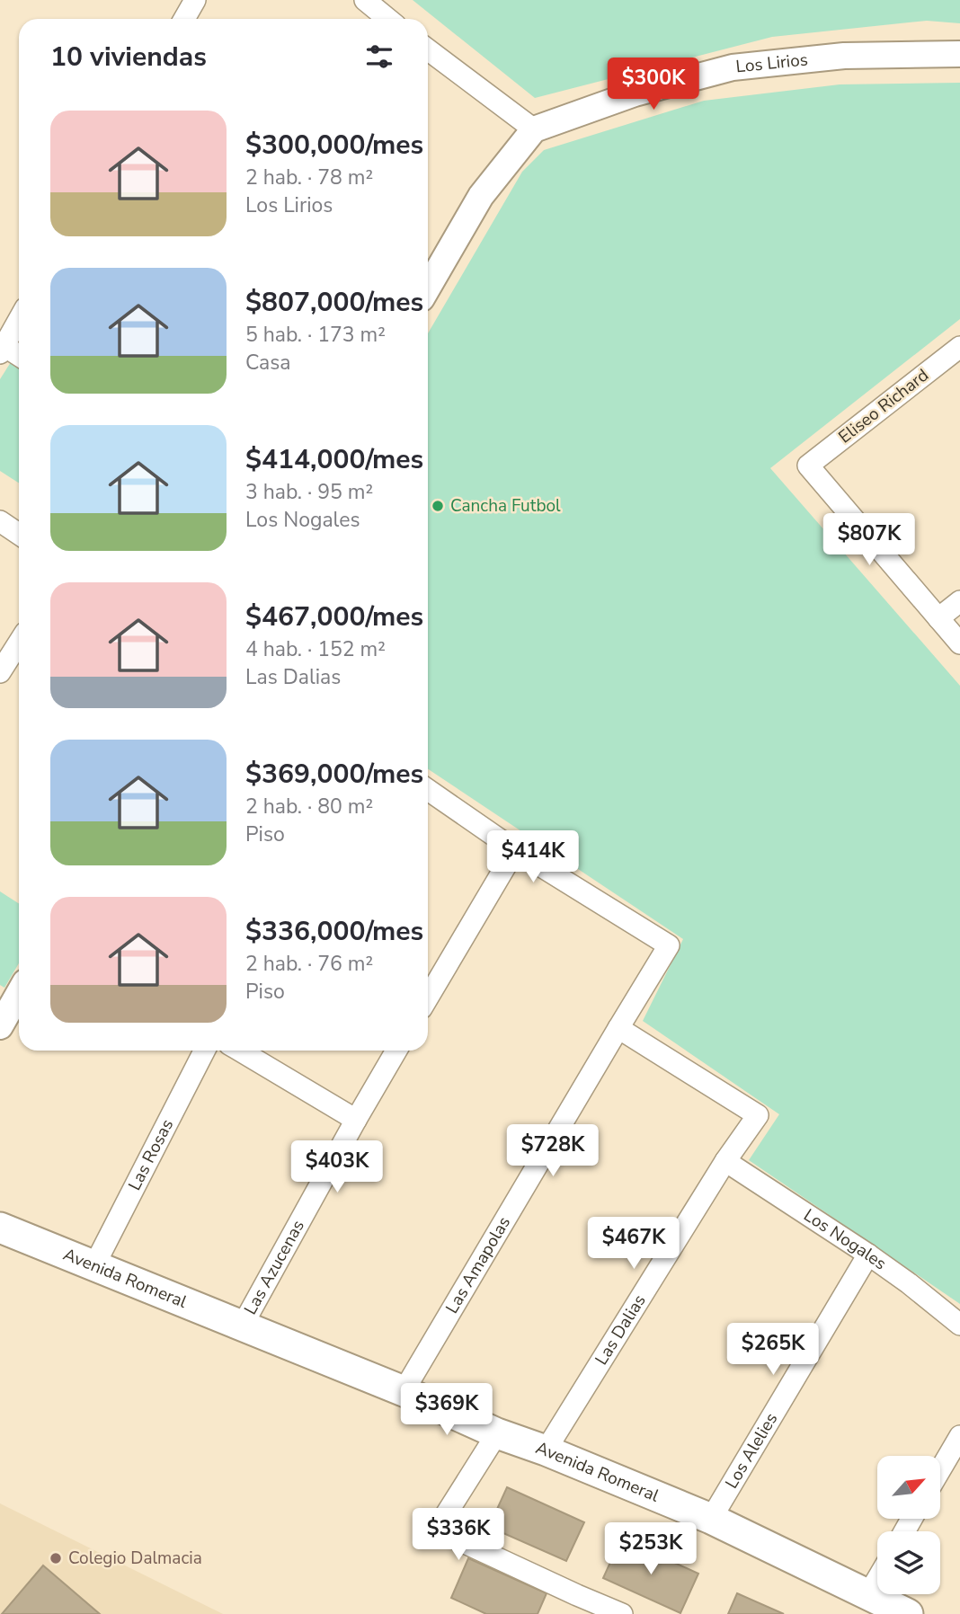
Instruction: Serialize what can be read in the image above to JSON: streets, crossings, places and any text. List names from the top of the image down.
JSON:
{
  "streets": {
    "main road": ["Avenida Romeral"],
    "street": [
      "Los Lirios",
      "Eliseo Richard",
      "Las Rosas",
      "Los Nogales",
      "Las Amapolas",
      "Las Azucenas",
      "Las Dalias",
      "Los Alelies"
    ]
  },
  "crossings": [
    ["Las Rosas", "Avenida Romeral"],
    ["Los Nogales", "Las Dalias"],
    ["Los Nogales", "Los Alelies"],
    ["Las Amapolas", "Avenida Romeral"],
    ["Las Amapolas", "Las Dalias"],
    ["Las Azucenas", "Avenida Romeral"],
    ["Avenida Romeral", "Las Dalias"],
    ["Avenida Romeral", "Los Alelies"]
  ],
  "places": ["Cancha Futbol", "Colegio Dalmacia"],
  "north": "top right",
  "page": {
    "heading": "10 viviendas",
    "price": [
      "$300K",
      "$807K",
      "$414K",
      "$728K",
      "$403K",
      "$467K",
      "$265K",
      "$369K",
      "$336K",
      "$253K"
    ],
    "list": [
      {
        "name": "$300,000/mes",
        "note": "2 hab. · 78 m² · Los Lirios"
      },
      {
        "name": "$807,000/mes",
        "note": "5 hab. · 173 m² · Casa"
      },
      {
        "name": "$414,000/mes",
        "note": "3 hab. · 95 m² · Los Nogales"
      },
      {
        "name": "$467,000/mes",
        "note": "4 hab. · 152 m² · Las Dalias"
      },
      {
        "name": "$369,000/mes",
        "note": "2 hab. · 80 m² · Piso"
      },
      {
        "name": "$336,000/mes",
        "note": "2 hab. · 76 m² · Piso"
      }
    ]
  }
}
